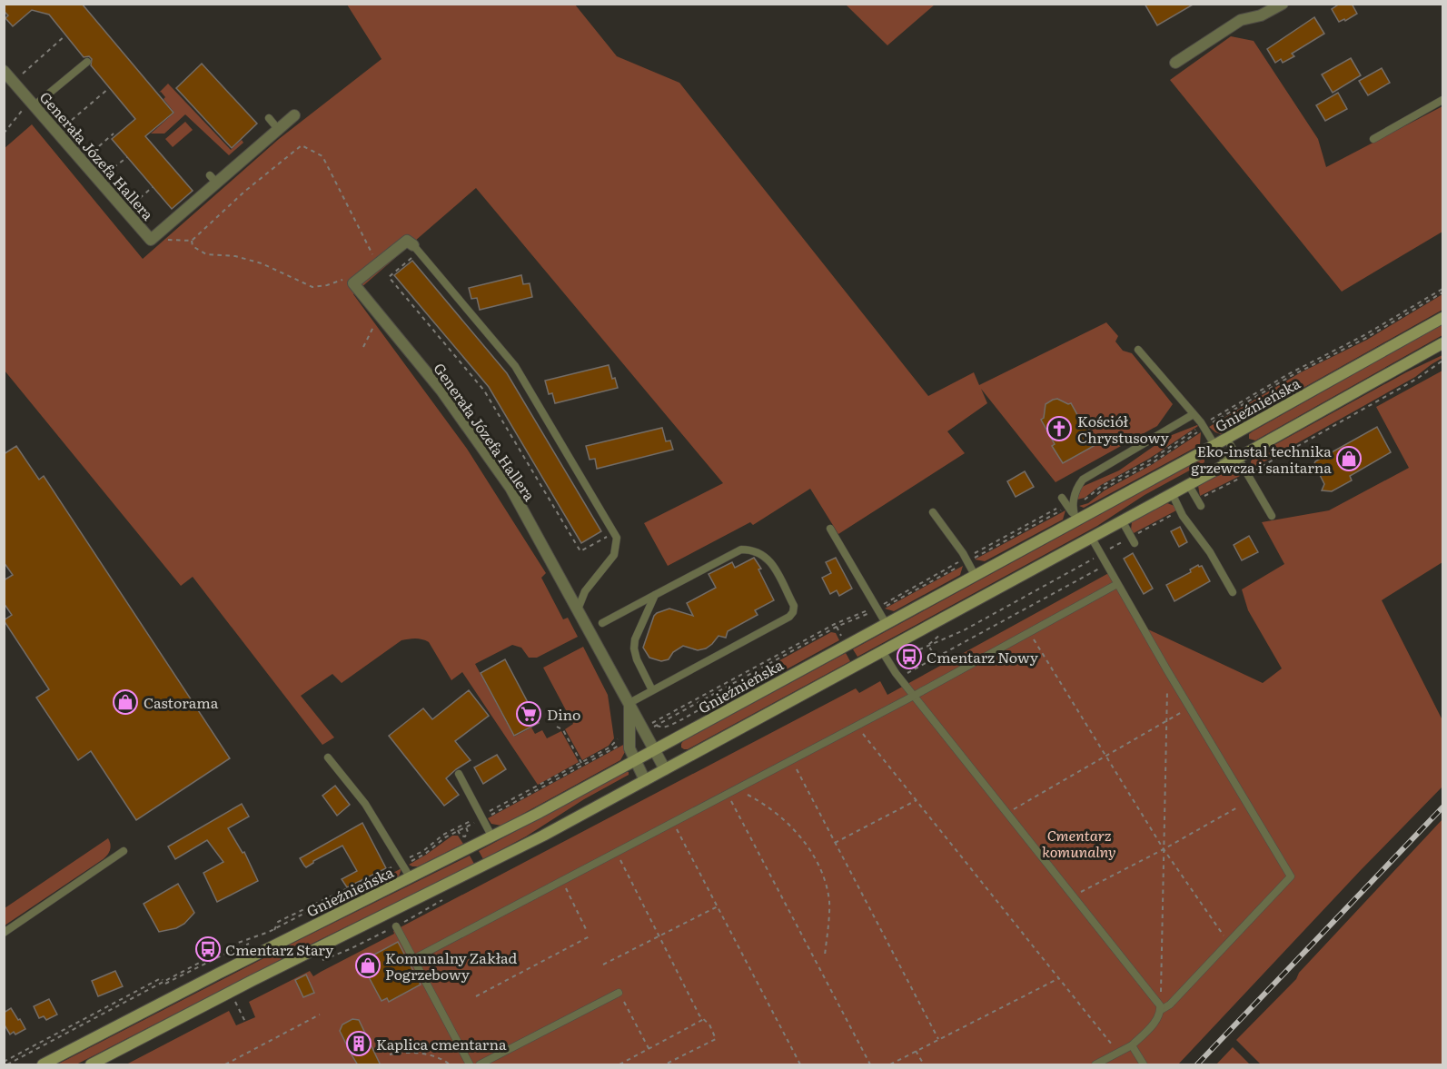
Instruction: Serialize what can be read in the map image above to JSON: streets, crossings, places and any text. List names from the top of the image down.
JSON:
{
  "streets": {
    "main road": ["Gnieźnieńska"],
    "street": ["Generała Józefa Hallera"]
  },
  "crossings": [
    ["Generała Józefa Hallera", "Gnieźnieńska"]
  ],
  "parks": ["Cmentarz komunalny"],
  "places": {
    "church": ["Kościół Chrystusowy"],
    "shop": ["Eko-instal technika grzewcza i sanitarna", "Castorama", "Komunalny Zakład Pogrzebowy"],
    "bus stop": ["Cmentarz Nowy", "Cmentarz Stary"],
    "supermarket": ["Dino"],
    "building": ["Kaplica cmentarna"]
  }
}
